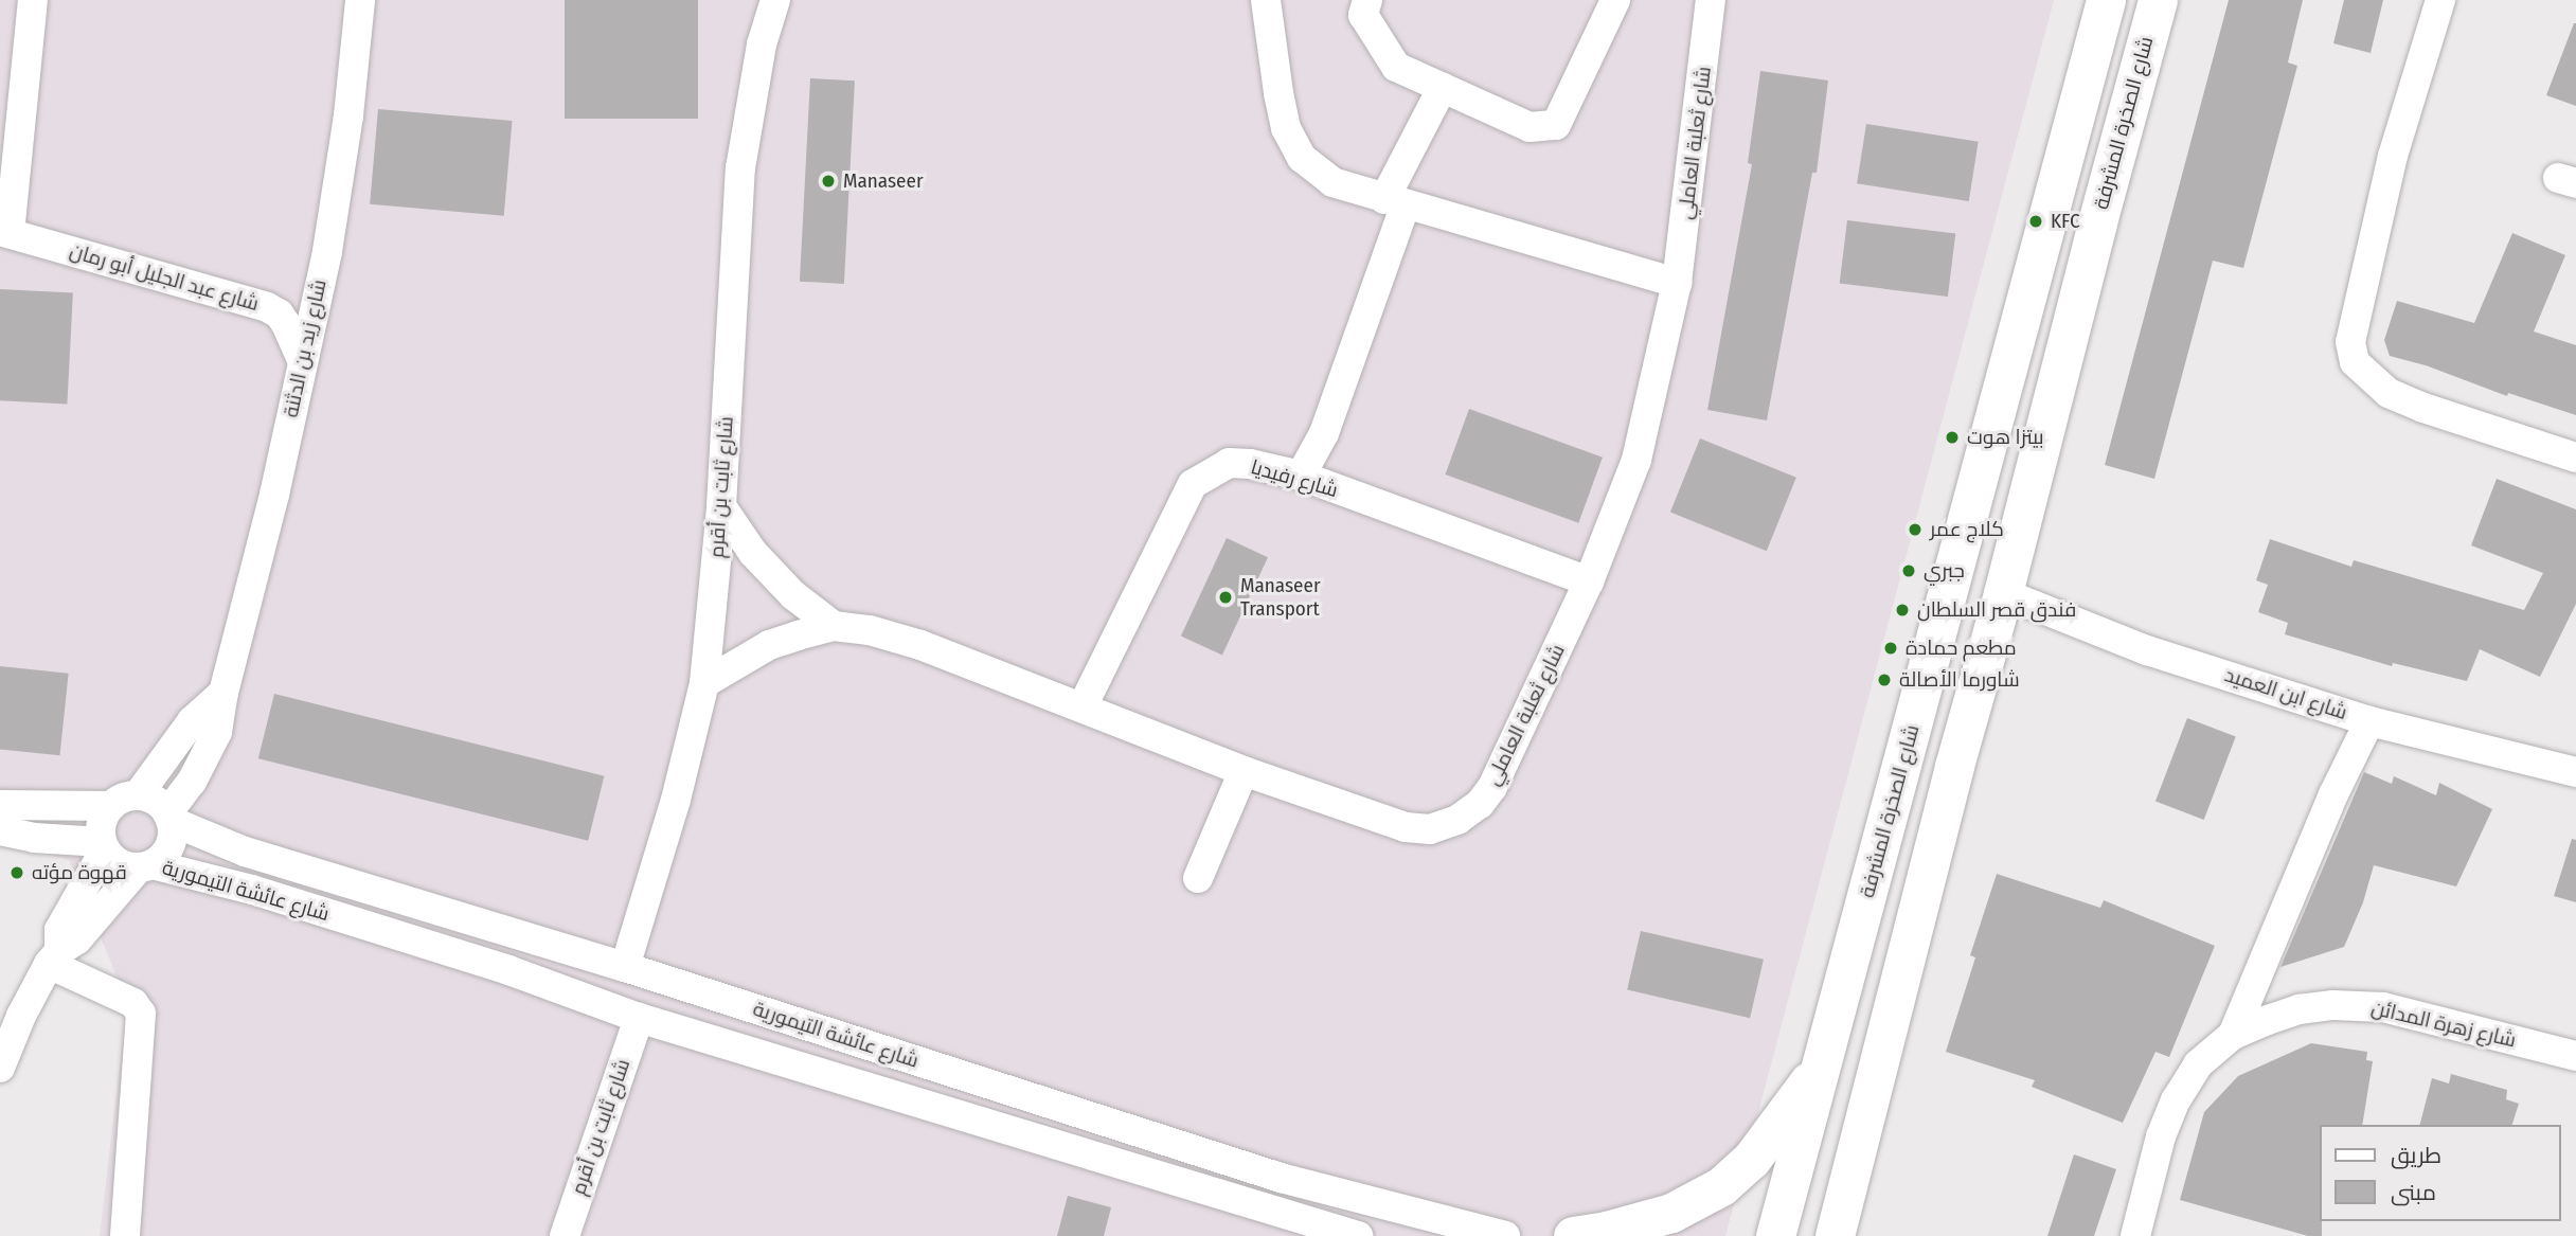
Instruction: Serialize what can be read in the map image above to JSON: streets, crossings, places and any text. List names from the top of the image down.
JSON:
{
  "streets": {
    "main road": ["شارع الصخرة المشرفة"],
    "street": [
      "شارع ثعلبة العاملي",
      "شارع عبد الجليل أبو رمان",
      "شارع زيد بن الدثنة",
      "شارع رفيديا",
      "شارع ثابت بن أقرم",
      "شارع ابن العميد",
      "شارع عائشة التيمورية",
      "شارع زهرة المدائن"
    ]
  },
  "crossings": [
    ["شارع الصخرة المشرفة", "شارع ابن العميد"],
    ["شارع ثعلبة العاملي", "شارع رفيديا"],
    ["شارع ثعلبة العاملي", "شارع ثابت بن أقرم"],
    ["شارع عبد الجليل أبو رمان", "شارع زيد بن الدثنة"],
    ["شارع زيد بن الدثنة", "شارع عائشة التيمورية"],
    ["شارع ثابت بن أقرم", "شارع عائشة التيمورية"]
  ],
  "places": [
    "Manaseer",
    "KFC",
    "بيتزا هوت",
    "كلاج عمر",
    "جبري",
    "Manaseer Transport",
    "فندق قصر السلطان",
    "مطعم حمادة",
    "شاورما الأصالة",
    "قهوة مؤته"
  ],
  "legend": ["طريق", "مبنى"]
}
